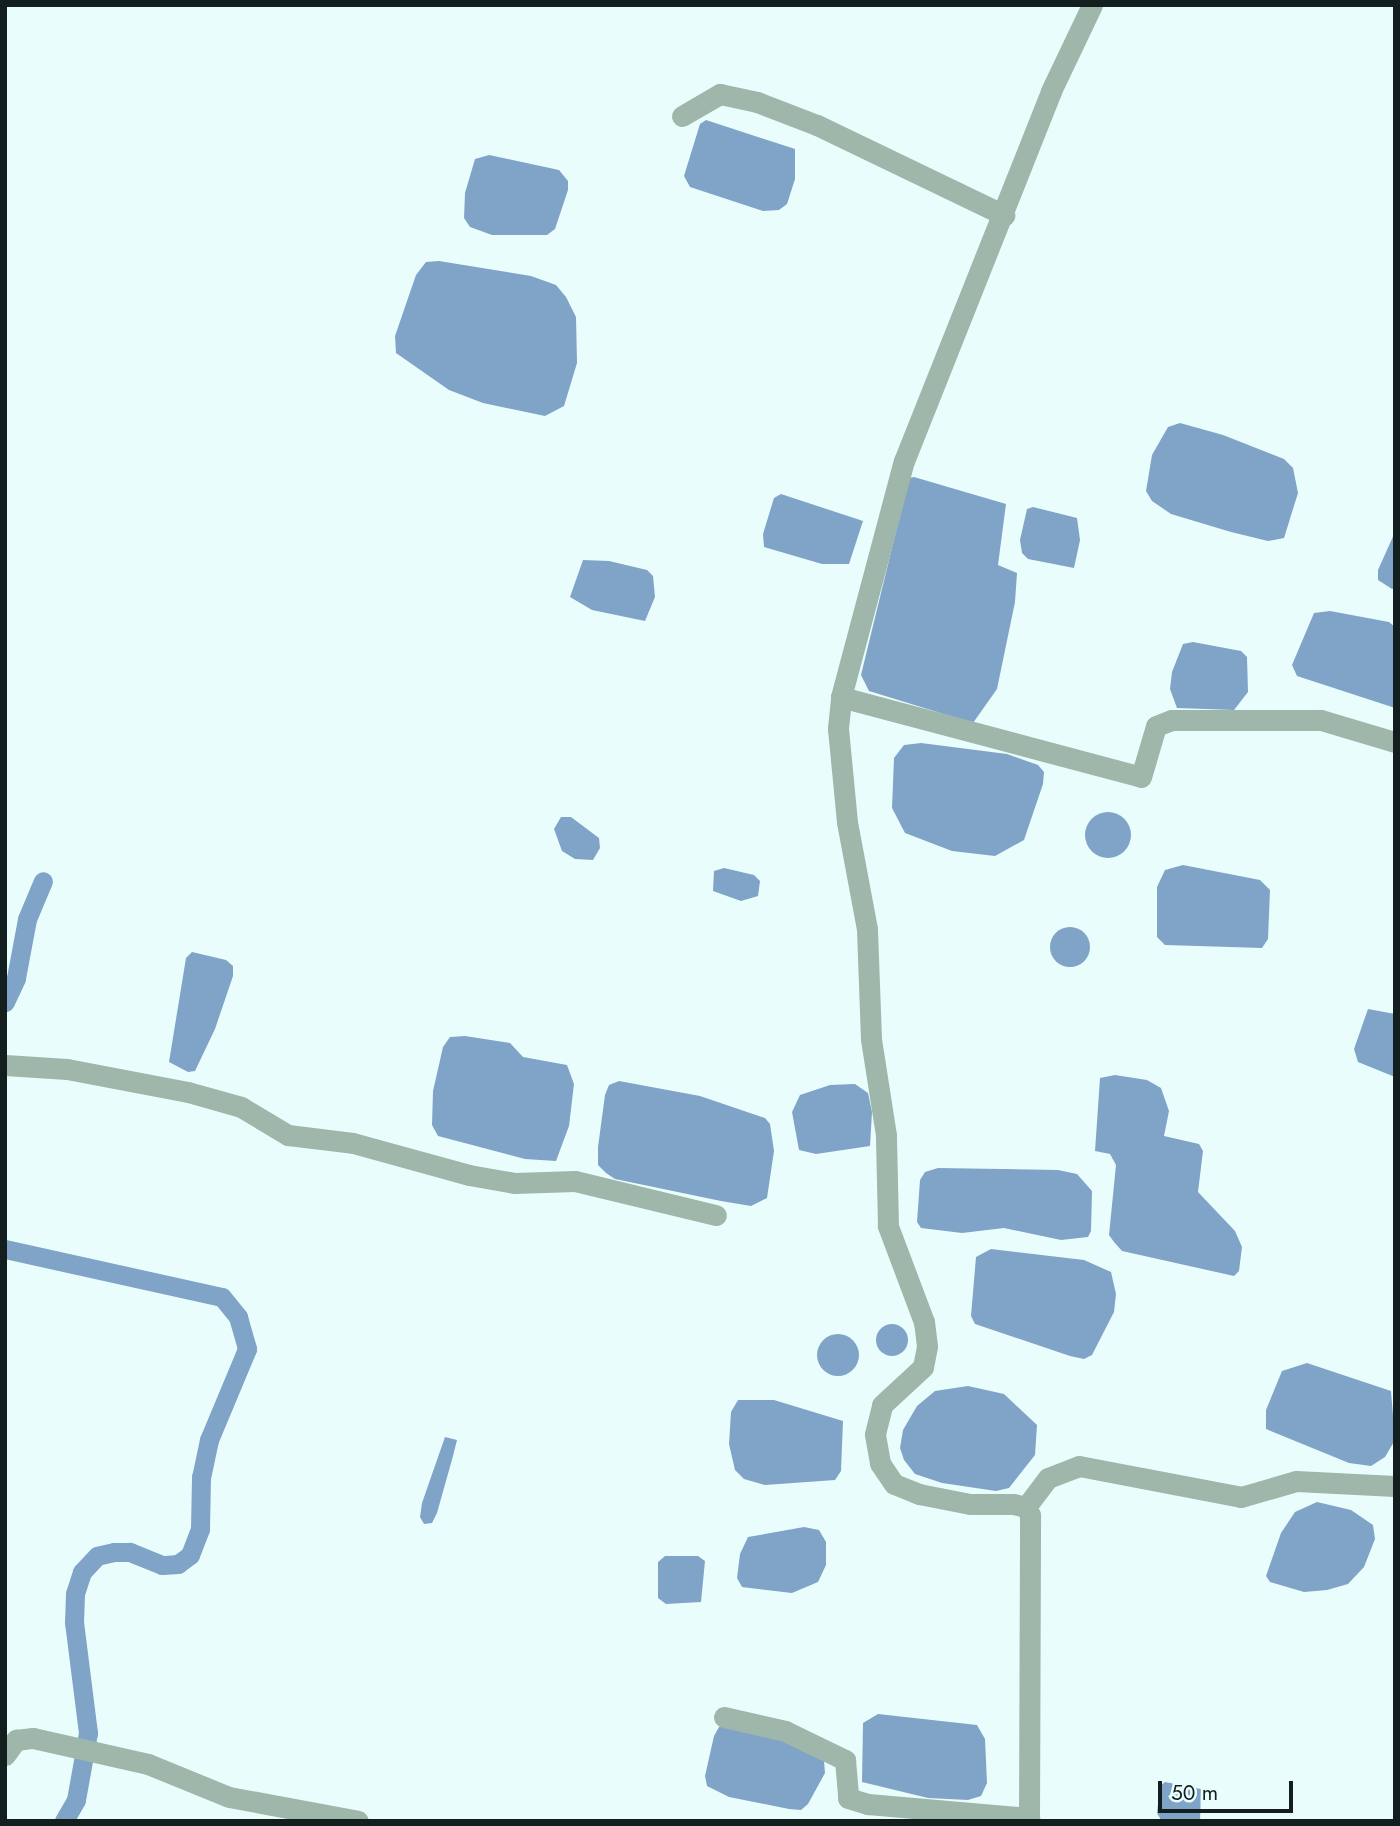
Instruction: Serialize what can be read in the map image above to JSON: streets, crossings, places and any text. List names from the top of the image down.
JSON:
{
  "scale_bar": "50 m"
}
